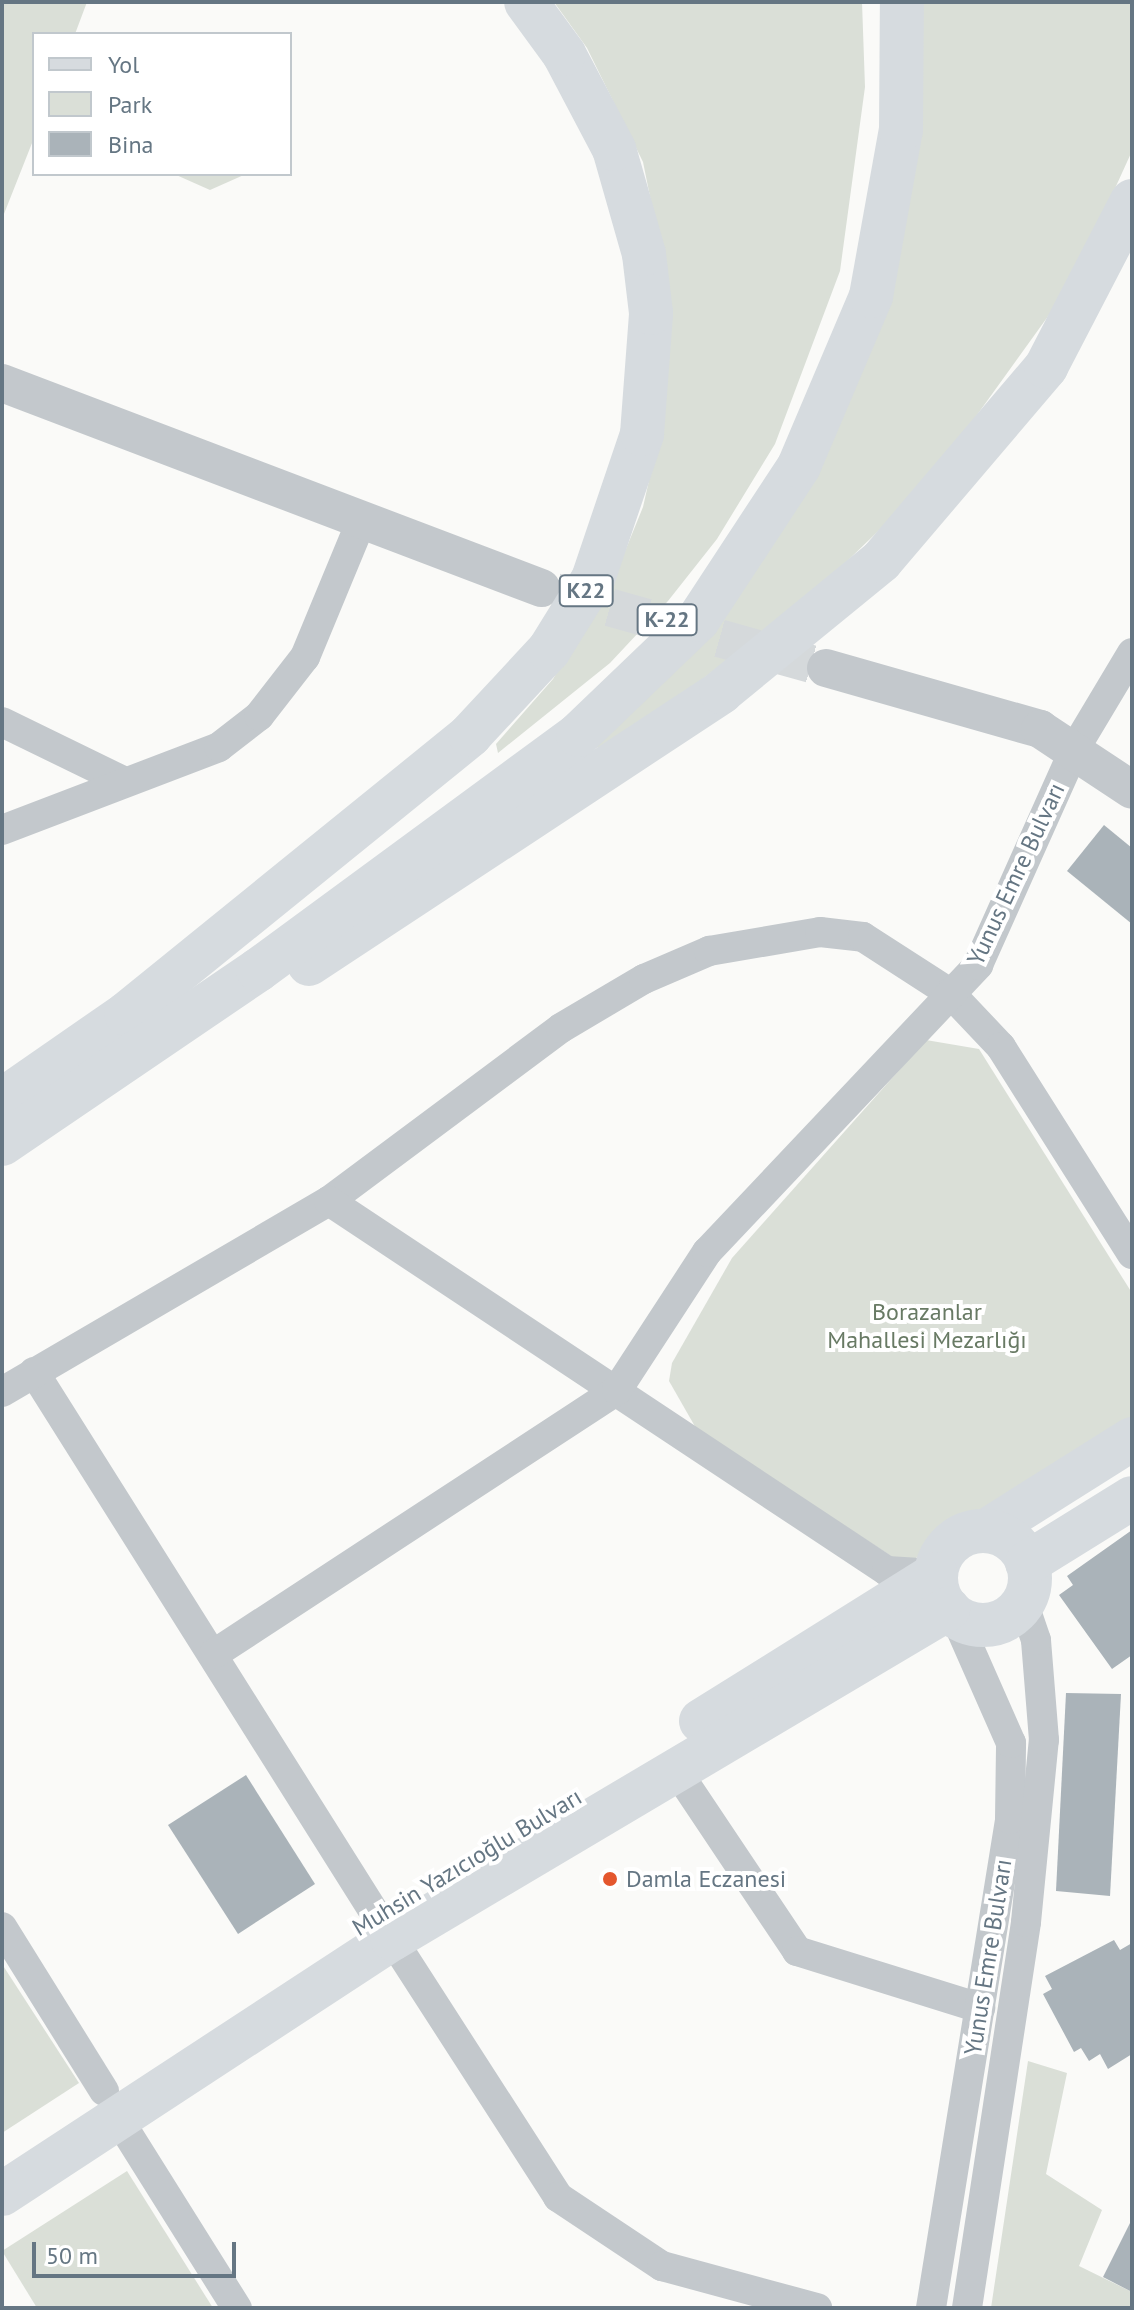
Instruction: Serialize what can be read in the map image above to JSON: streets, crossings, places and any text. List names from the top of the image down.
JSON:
{
  "streets": {
    "main road": ["K22", "K-22", "Muhsin Yazıcıoğlu Bulvarı"],
    "street": ["Yunus Emre Bulvarı"]
  },
  "crossings": [
    ["K22", "K-22"],
    ["Yunus Emre Bulvarı", "Muhsin Yazıcıoğlu Bulvarı"]
  ],
  "parks": ["Borazanlar Mahallesi Mezarlığı"],
  "places": ["Damla Eczanesi"],
  "legend": ["Yol", "Park", "Bina"],
  "scale_bar": "50 m"
}
